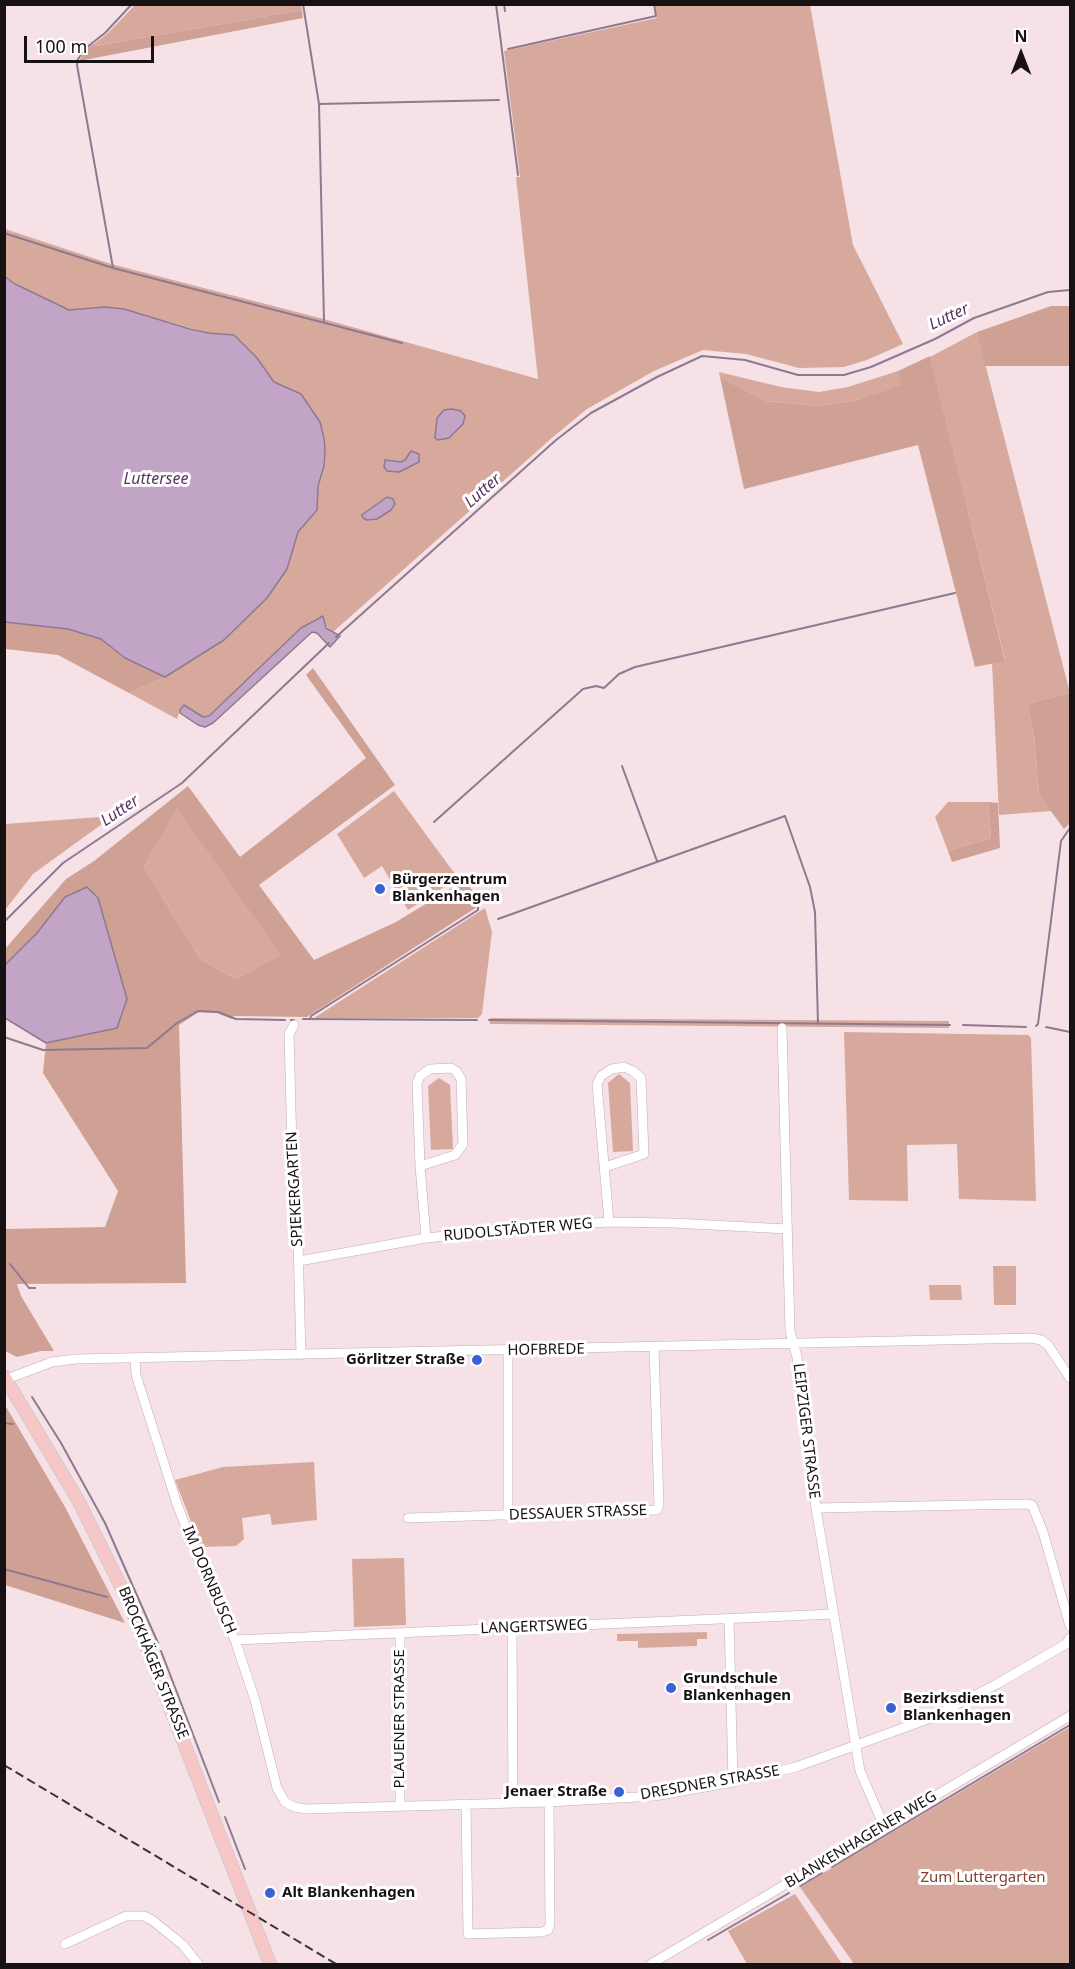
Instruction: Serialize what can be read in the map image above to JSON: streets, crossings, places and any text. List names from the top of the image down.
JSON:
{
  "streets": {
    "main road": ["BROCKHÄGER STRASSE"],
    "street": [
      "SPIEKERGARTEN",
      "RUDOLSTÄDTER WEG",
      "HOFBREDE",
      "LEIPZIGER STRASSE",
      "DESSAUER STRASSE",
      "IM DORNBUSCH",
      "LANGERTSWEG",
      "PLAUENER STRASSE",
      "DRESDNER STRASSE",
      "BLANKENHAGENER WEG"
    ]
  },
  "crossings": [
    ["SPIEKERGARTEN", "RUDOLSTÄDTER WEG"],
    ["SPIEKERGARTEN", "HOFBREDE"],
    ["RUDOLSTÄDTER WEG", "LEIPZIGER STRASSE"],
    ["HOFBREDE", "LEIPZIGER STRASSE"],
    ["HOFBREDE", "DESSAUER STRASSE"],
    ["HOFBREDE", "IM DORNBUSCH"],
    ["HOFBREDE", "BROCKHÄGER STRASSE"],
    ["LEIPZIGER STRASSE", "LANGERTSWEG"],
    ["LEIPZIGER STRASSE", "DRESDNER STRASSE"],
    ["LEIPZIGER STRASSE", "BLANKENHAGENER WEG"],
    ["IM DORNBUSCH", "LANGERTSWEG"],
    ["IM DORNBUSCH", "DRESDNER STRASSE"],
    ["LANGERTSWEG", "PLAUENER STRASSE"],
    ["PLAUENER STRASSE", "DRESDNER STRASSE"]
  ],
  "water": ["Lutter", "Luttersee"],
  "parks": ["Zum Luttergarten"],
  "places": [
    "Bürgerzentrum Blankenhagen",
    "Görlitzer Straße",
    "Grundschule Blankenhagen",
    "Bezirksdienst Blankenhagen",
    "Jenaer Straße",
    "Alt Blankenhagen"
  ],
  "scale_bar": "100 m",
  "north": "top"
}
